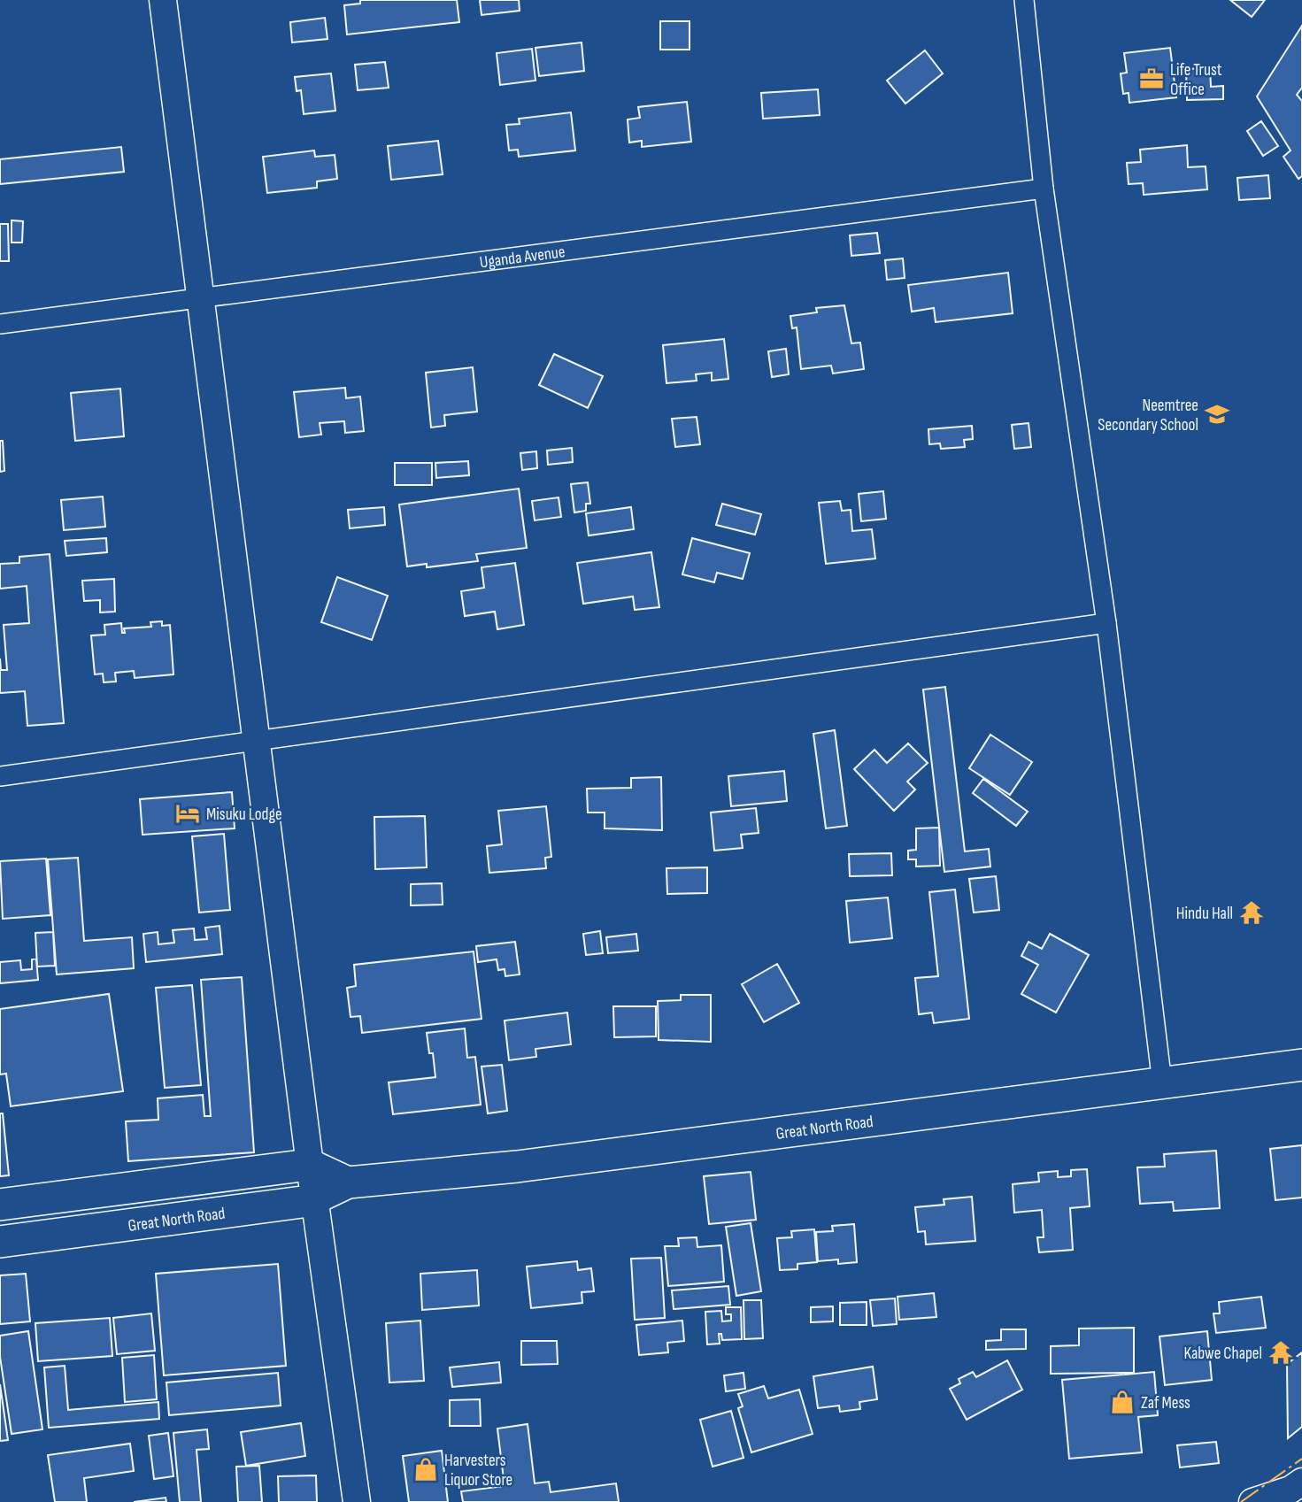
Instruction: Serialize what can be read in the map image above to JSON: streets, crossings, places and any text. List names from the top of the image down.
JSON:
{
  "streets": {
    "highway": ["Great North Road"],
    "street": ["Uganda Avenue"]
  },
  "places": {
    "office": ["Life Trust Office"],
    "school or university": ["Neemtree Secondary School"],
    "hotel": ["Misuku Lodge"],
    "temple": ["Hindu Hall", "Kabwe Chapel"],
    "shop": ["Zaf Mess", "Harvesters Liquor Store"]
  }
}
